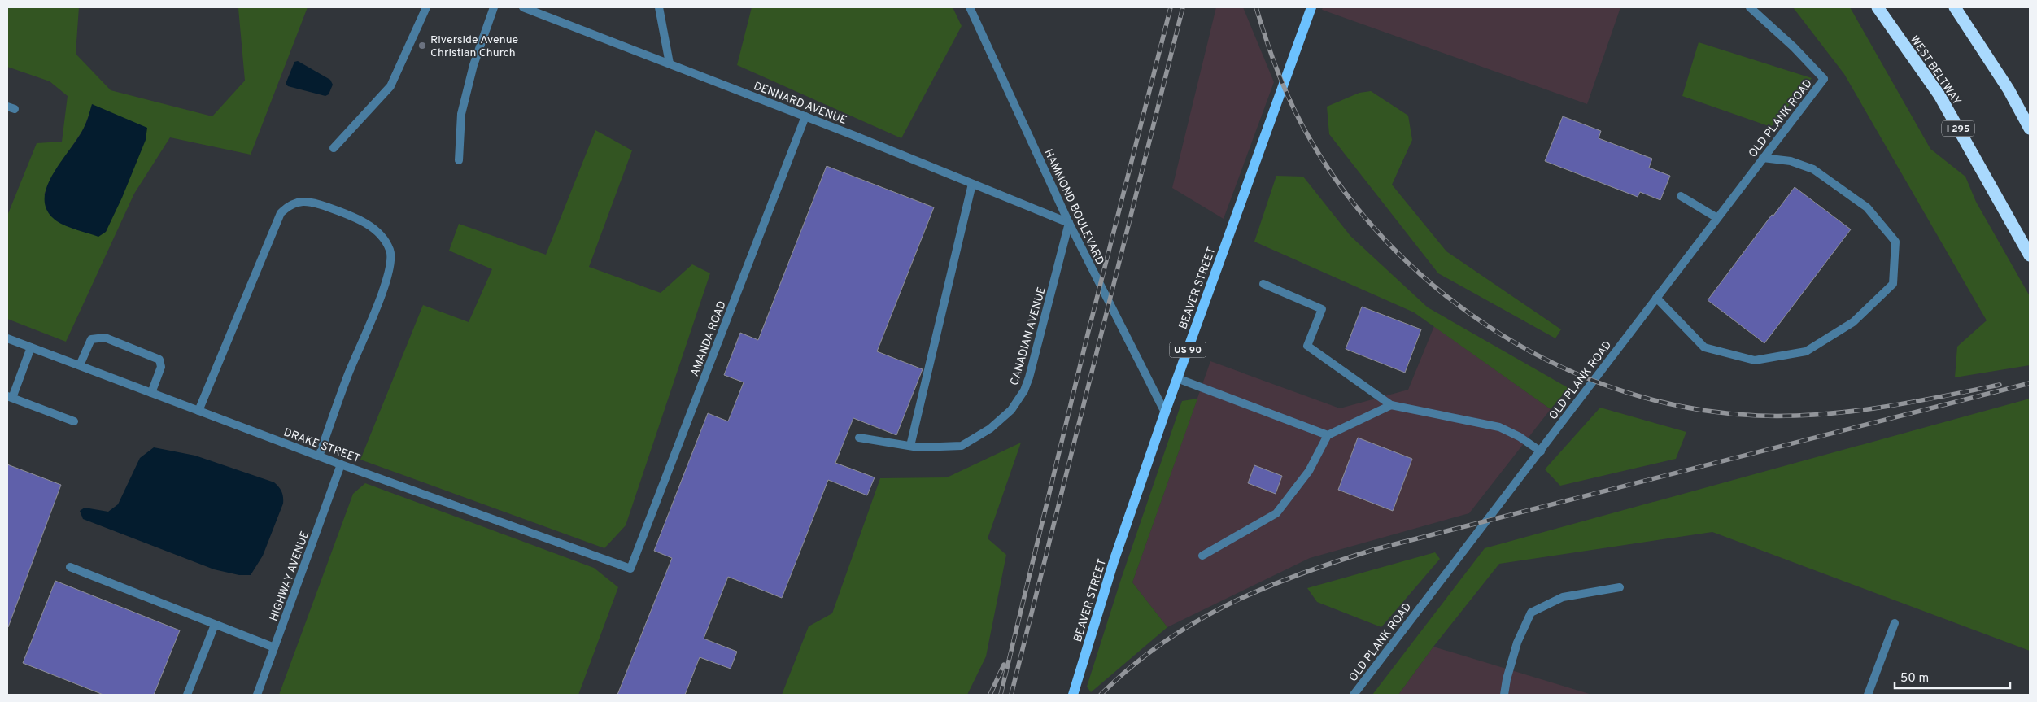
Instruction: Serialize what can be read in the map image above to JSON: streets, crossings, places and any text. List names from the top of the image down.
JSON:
{
  "streets": {
    "highway": ["WEST BELTWAY", "I 295"],
    "main road": ["BEAVER STREET", "US 90"],
    "street": [
      "DENNARD AVENUE",
      "OLD PLANK ROAD",
      "HAMMOND BOULEVARD",
      "CANADIAN AVENUE",
      "AMANDA ROAD",
      "DRAKE STREET",
      "HIGHWAY AVENUE"
    ]
  },
  "crossings": [
    ["DENNARD AVENUE", "HAMMOND BOULEVARD"],
    ["DENNARD AVENUE", "CANADIAN AVENUE"],
    ["DENNARD AVENUE", "AMANDA ROAD"],
    ["HAMMOND BOULEVARD", "BEAVER STREET"],
    ["HAMMOND BOULEVARD", "CANADIAN AVENUE"],
    ["AMANDA ROAD", "DRAKE STREET"],
    ["DRAKE STREET", "HIGHWAY AVENUE"]
  ],
  "places": ["Riverside Avenue Christian Church"],
  "scale_bar": "50 m"
}
